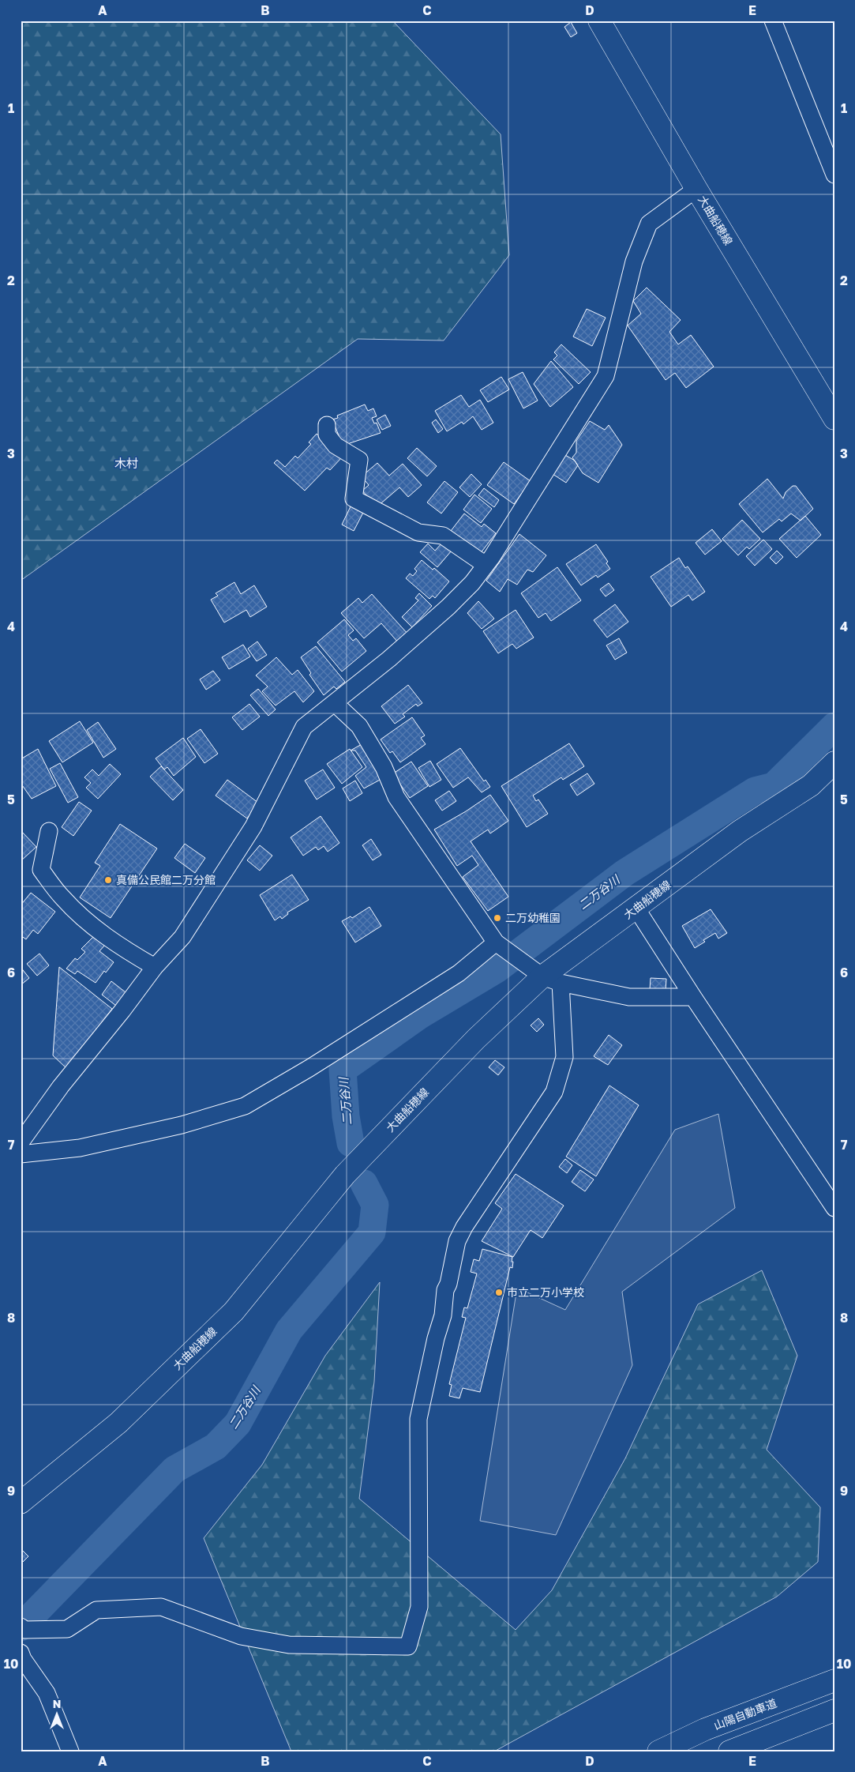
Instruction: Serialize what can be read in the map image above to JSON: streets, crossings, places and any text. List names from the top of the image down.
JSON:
{
  "streets": {
    "main road": ["大曲船穂線", "山陽自動車道"]
  },
  "districts": ["木村"],
  "water": ["二万谷川"],
  "places": ["真備公民館二万分館", "二万幼稚園", "市立二万小学校"],
  "north": "top",
  "grid": {
    "columns": [
      "A",
      "B",
      "C",
      "D",
      "E"
    ],
    "rows": [
      "1",
      "2",
      "3",
      "4",
      "5",
      "6",
      "7",
      "8",
      "9",
      "10"
    ]
  }
}
